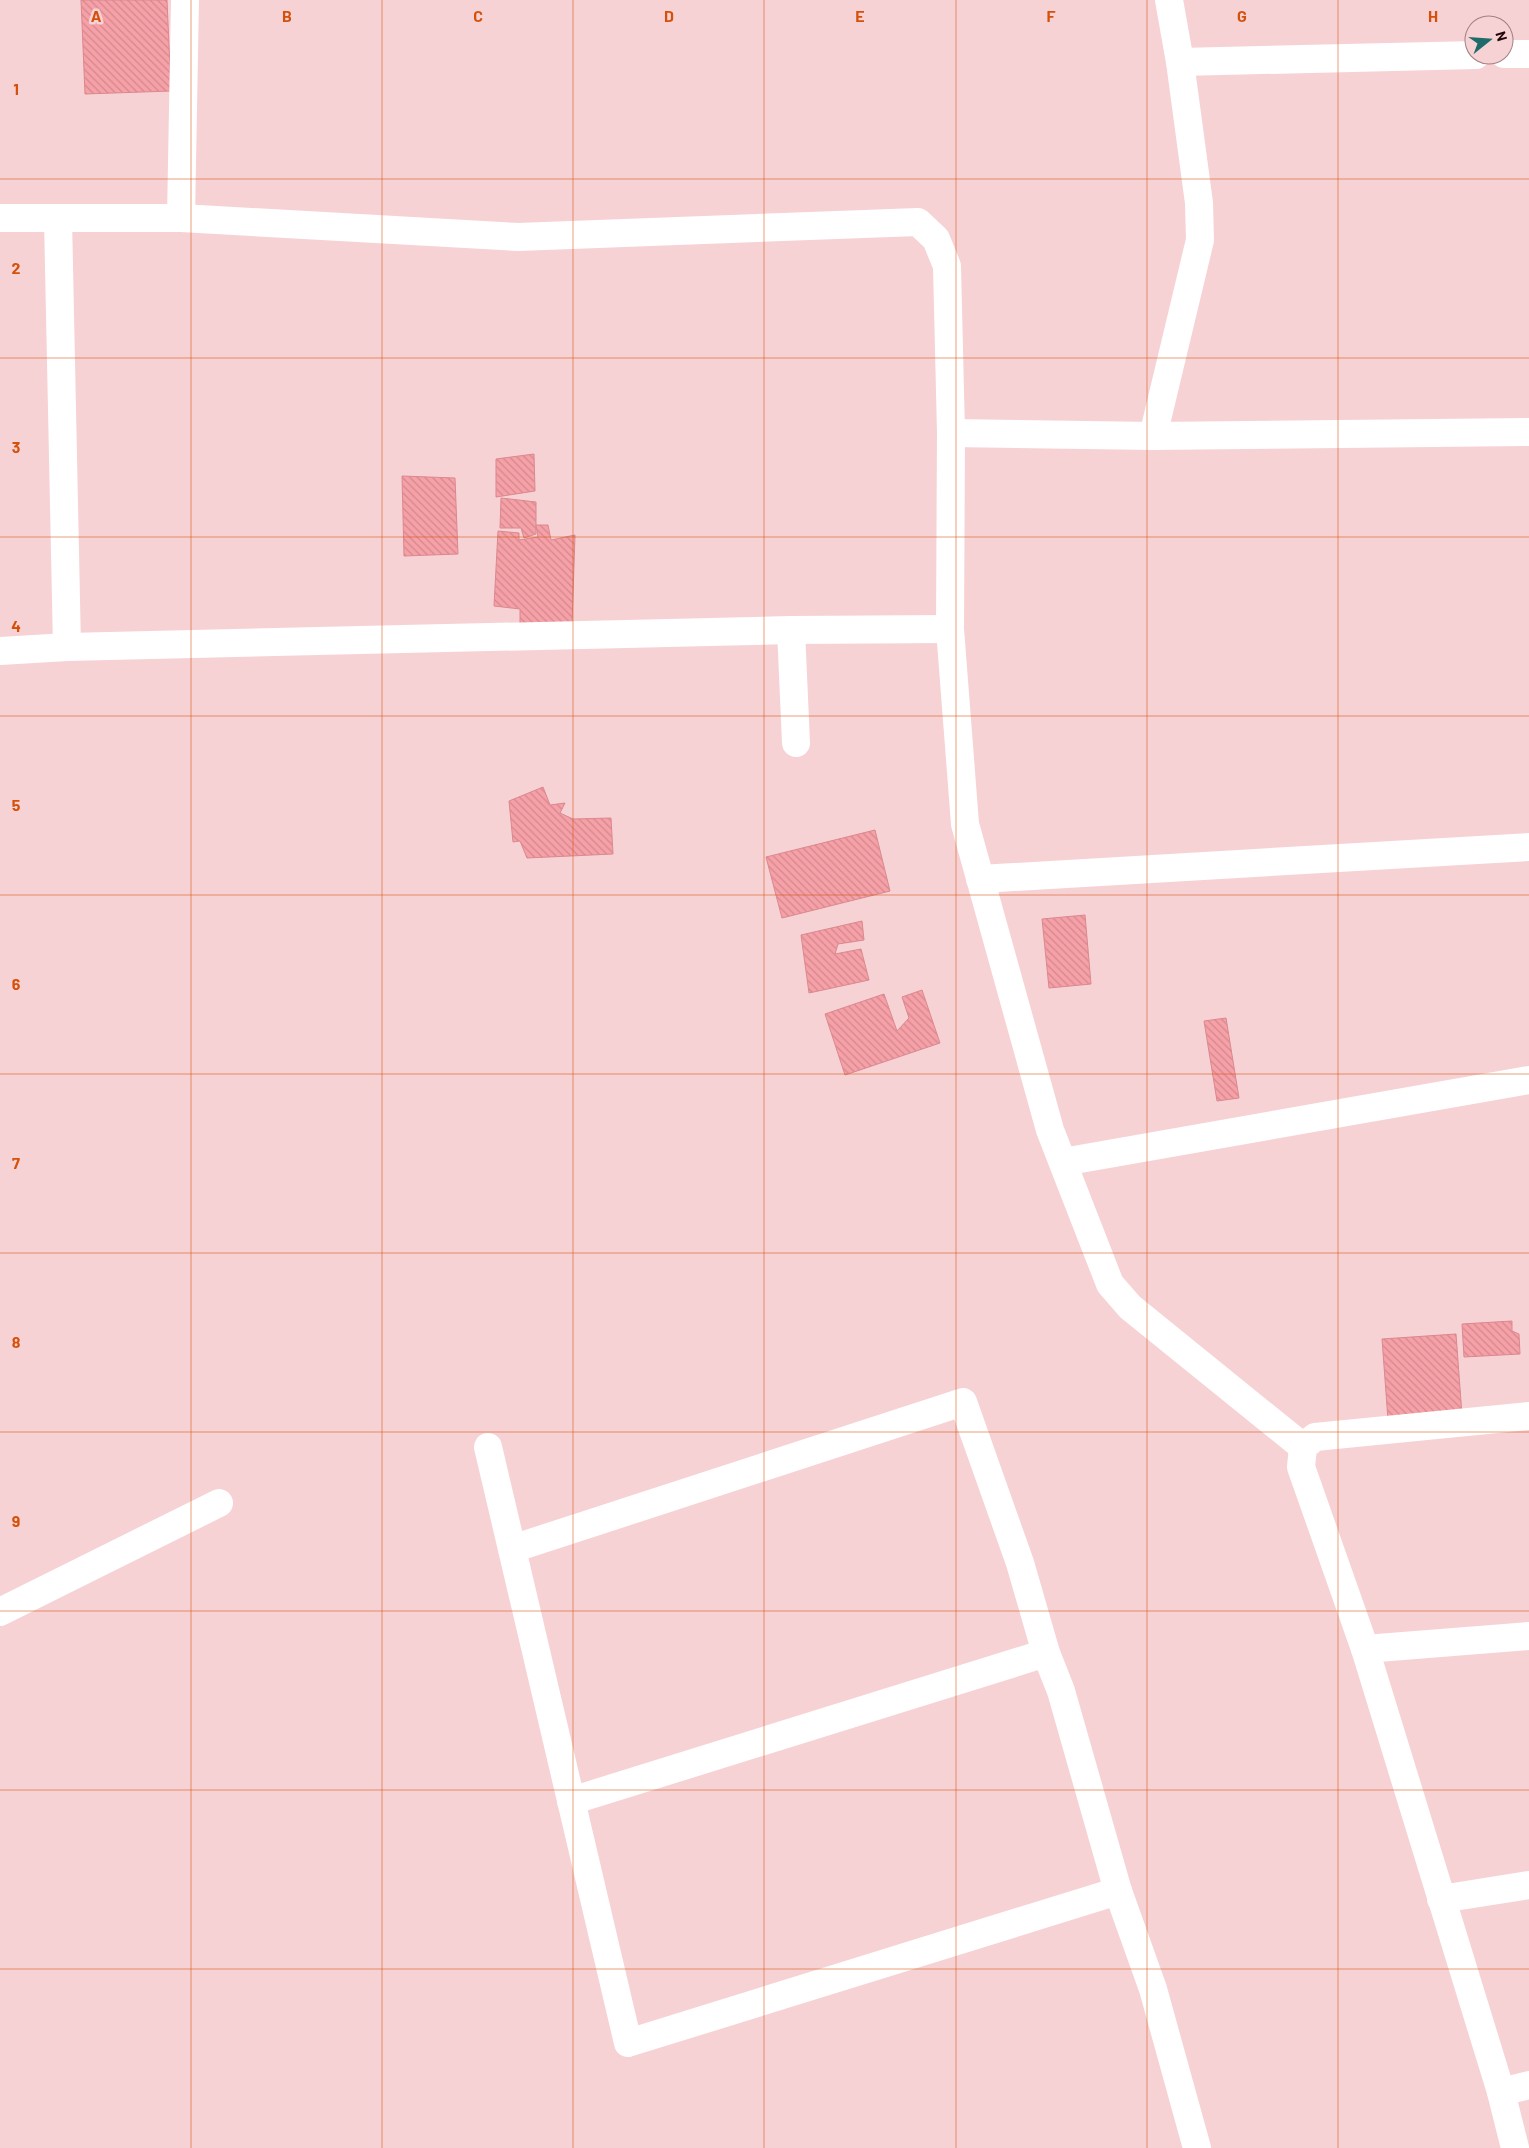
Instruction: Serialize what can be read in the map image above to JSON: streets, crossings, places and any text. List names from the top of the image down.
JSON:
{
  "north": "right",
  "grid": {
    "columns": [
      "A",
      "B",
      "C",
      "D",
      "E",
      "F",
      "G",
      "H"
    ],
    "rows": [
      "1",
      "2",
      "3",
      "4",
      "5",
      "6",
      "7",
      "8",
      "9"
    ]
  }
}
